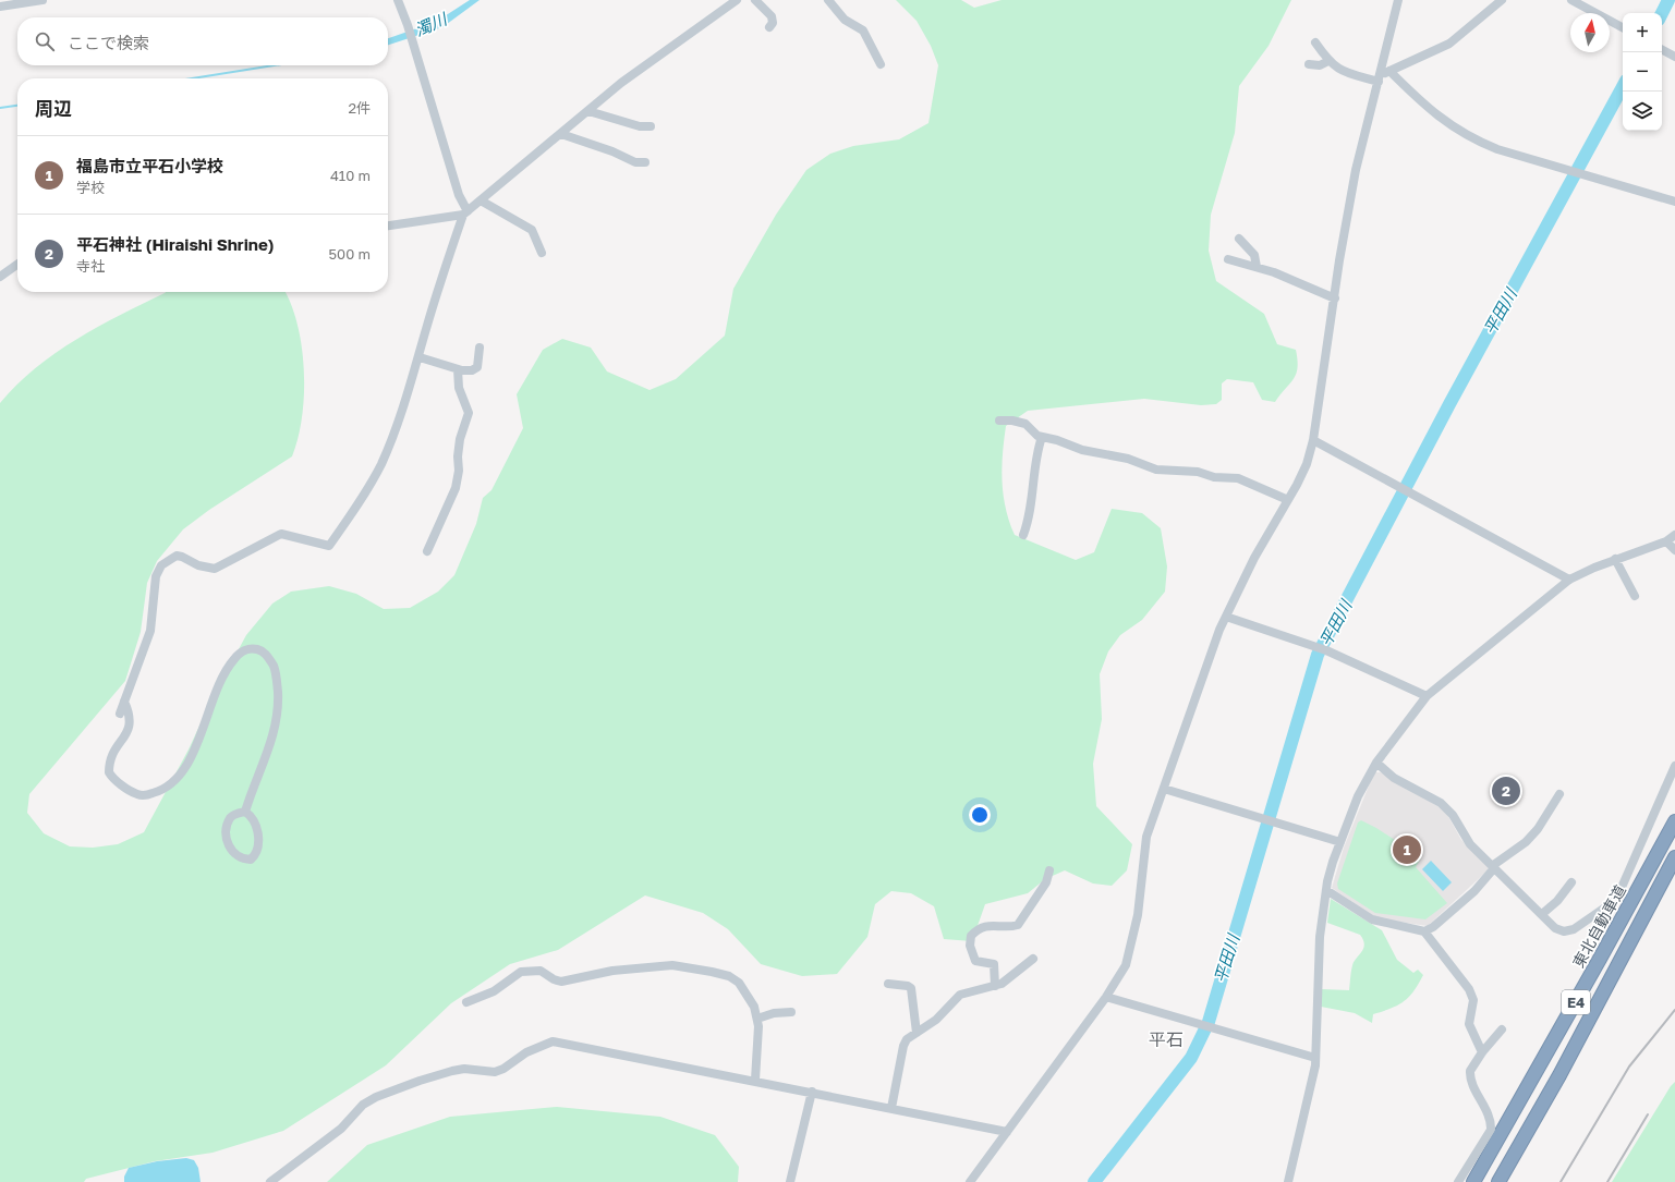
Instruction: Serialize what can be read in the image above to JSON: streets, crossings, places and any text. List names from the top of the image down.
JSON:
{
  "streets": {
    "highway": ["東北自動車道", "E4"]
  },
  "districts": ["平石"],
  "water": ["濁川", "平田川"],
  "north": "top",
  "page": {
    "map_buttons": ["+", "−"],
    "search": "ここで検索",
    "heading": ["周辺", "2件"],
    "list": [
      {
        "mark": "1",
        "name": "福島市立平石小学校",
        "note": "学校",
        "value": "410 m"
      },
      {
        "mark": "2",
        "name": "平石神社 (Hiraishi Shrine)",
        "note": "寺社",
        "value": "500 m"
      }
    ],
    "pins": ["2", "1"]
  }
}
